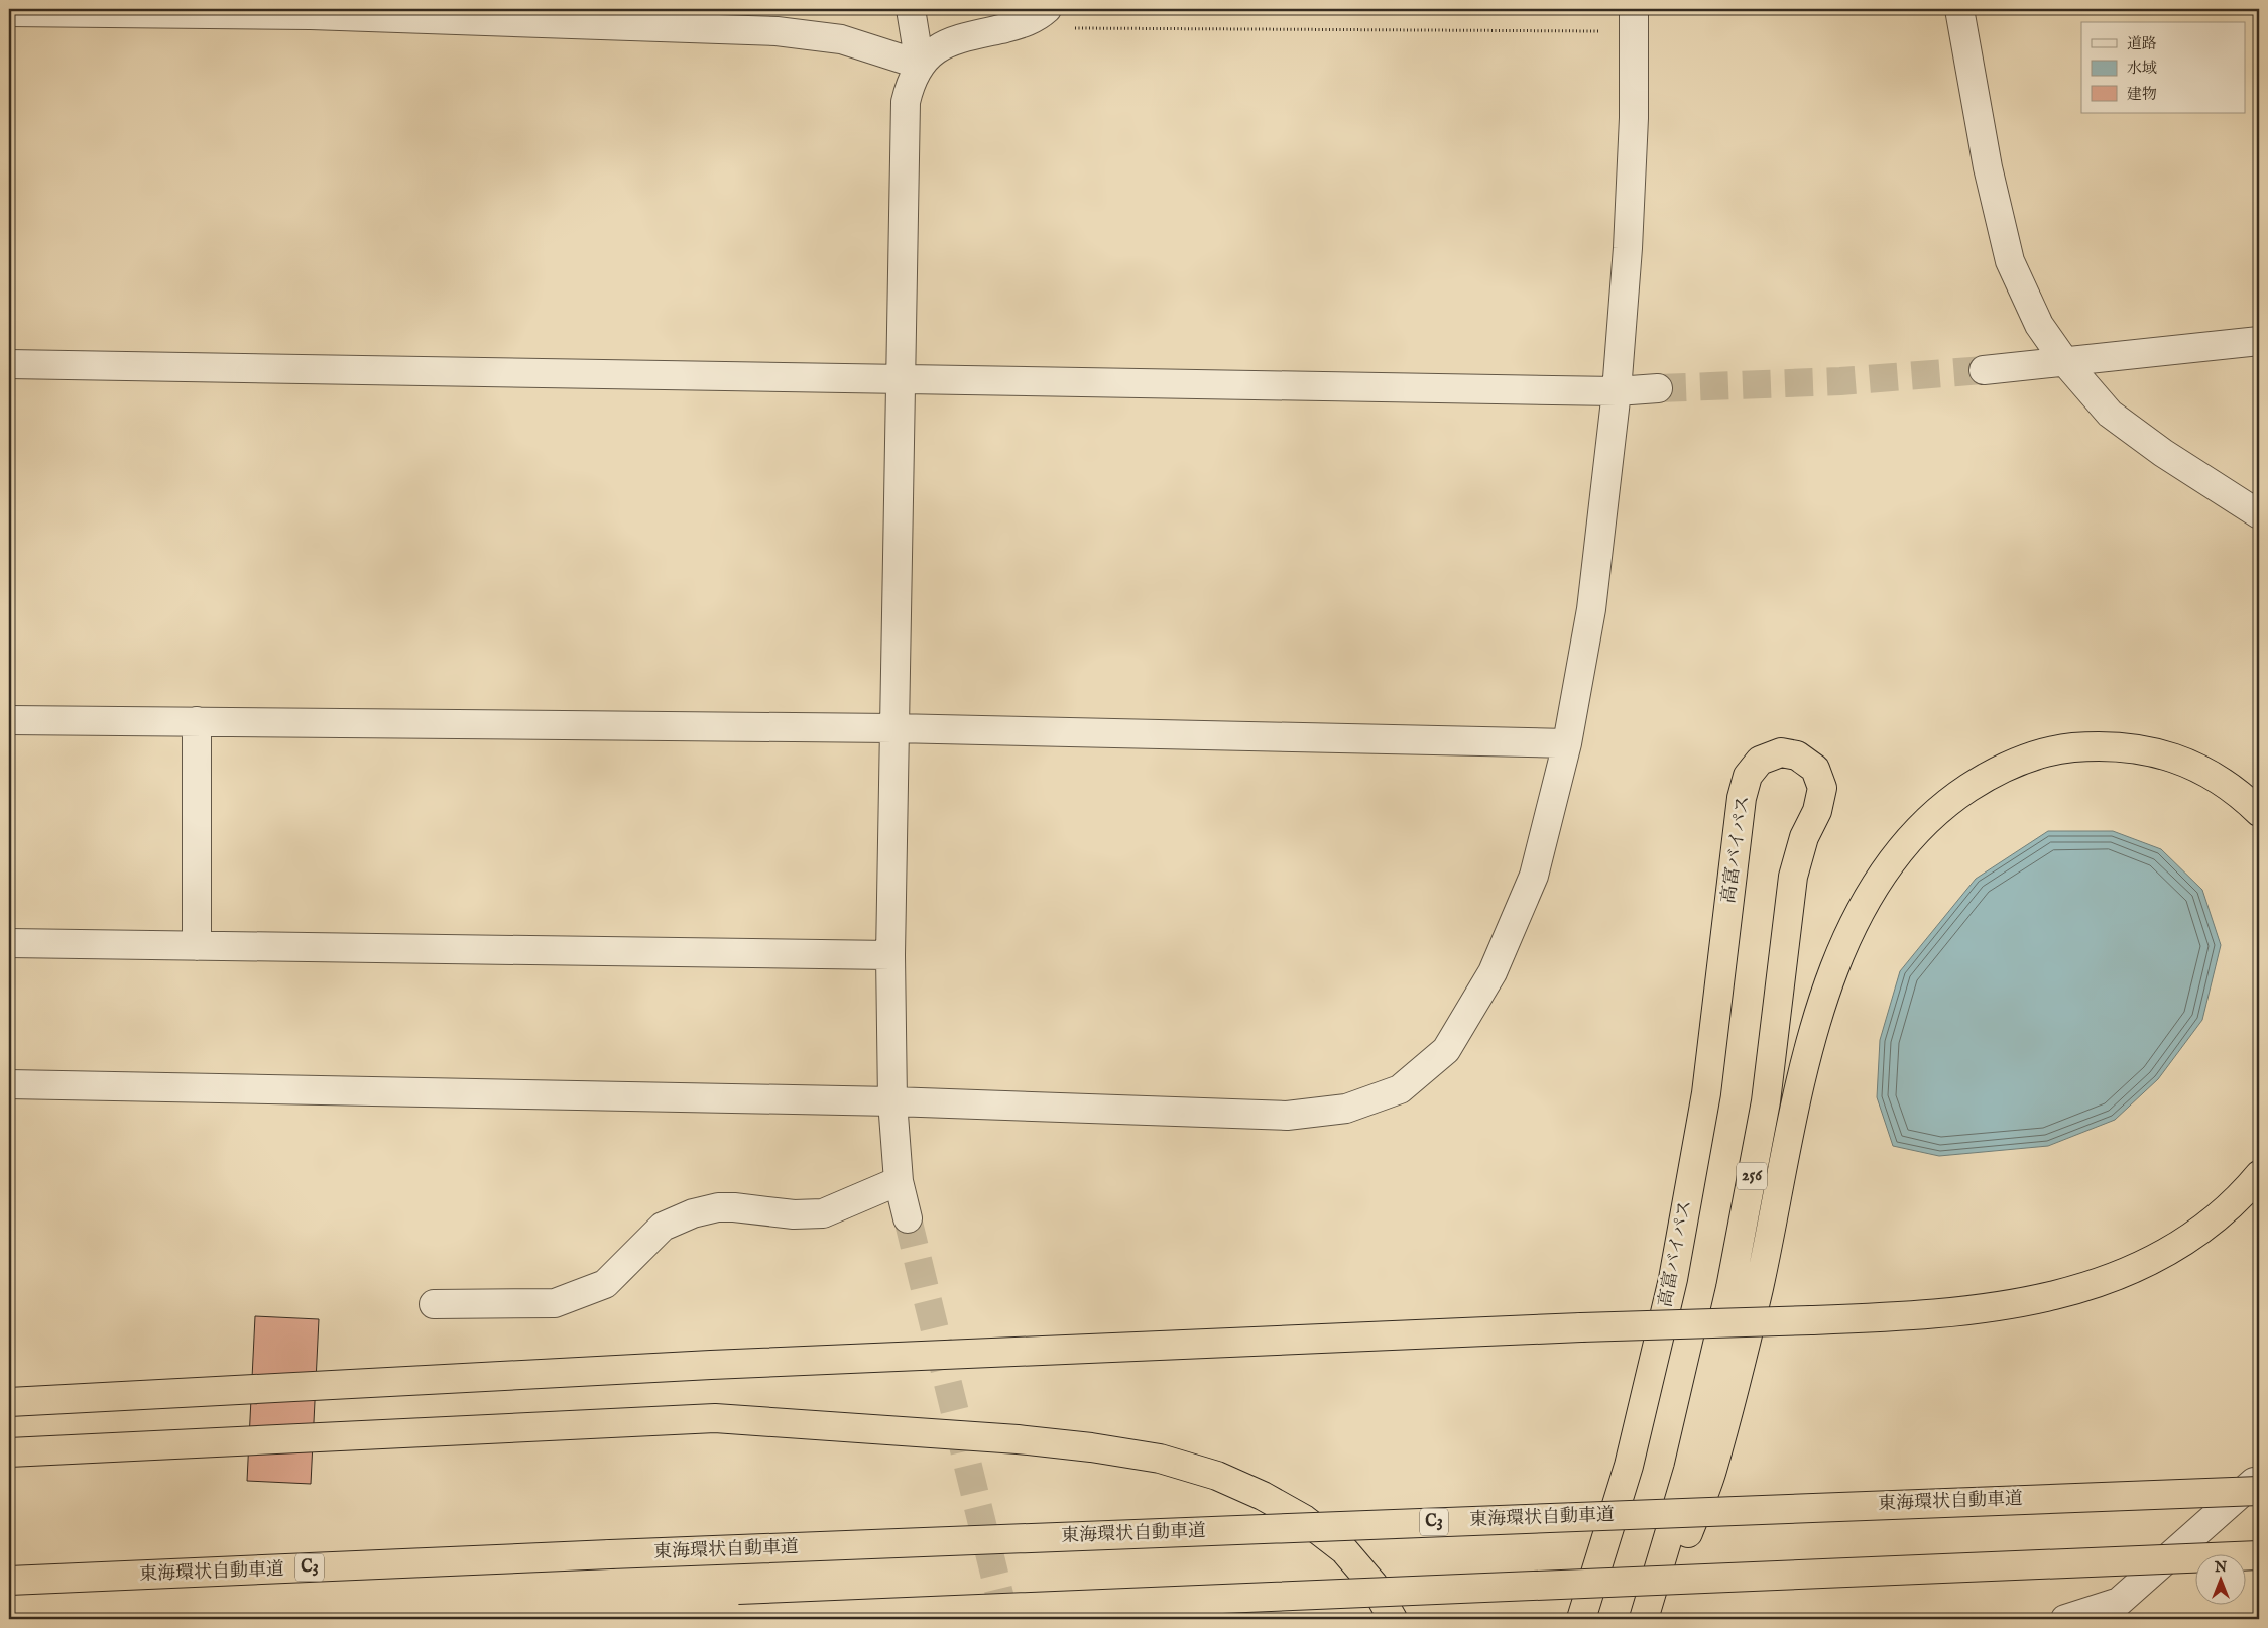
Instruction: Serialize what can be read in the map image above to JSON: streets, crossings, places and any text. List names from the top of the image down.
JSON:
{
  "streets": {
    "highway": [
      "高富バイパス",
      "256",
      "東海環状自動車道",
      "C3"
    ]
  },
  "legend": ["道路", "水域", "建物"],
  "north": "top"
}
